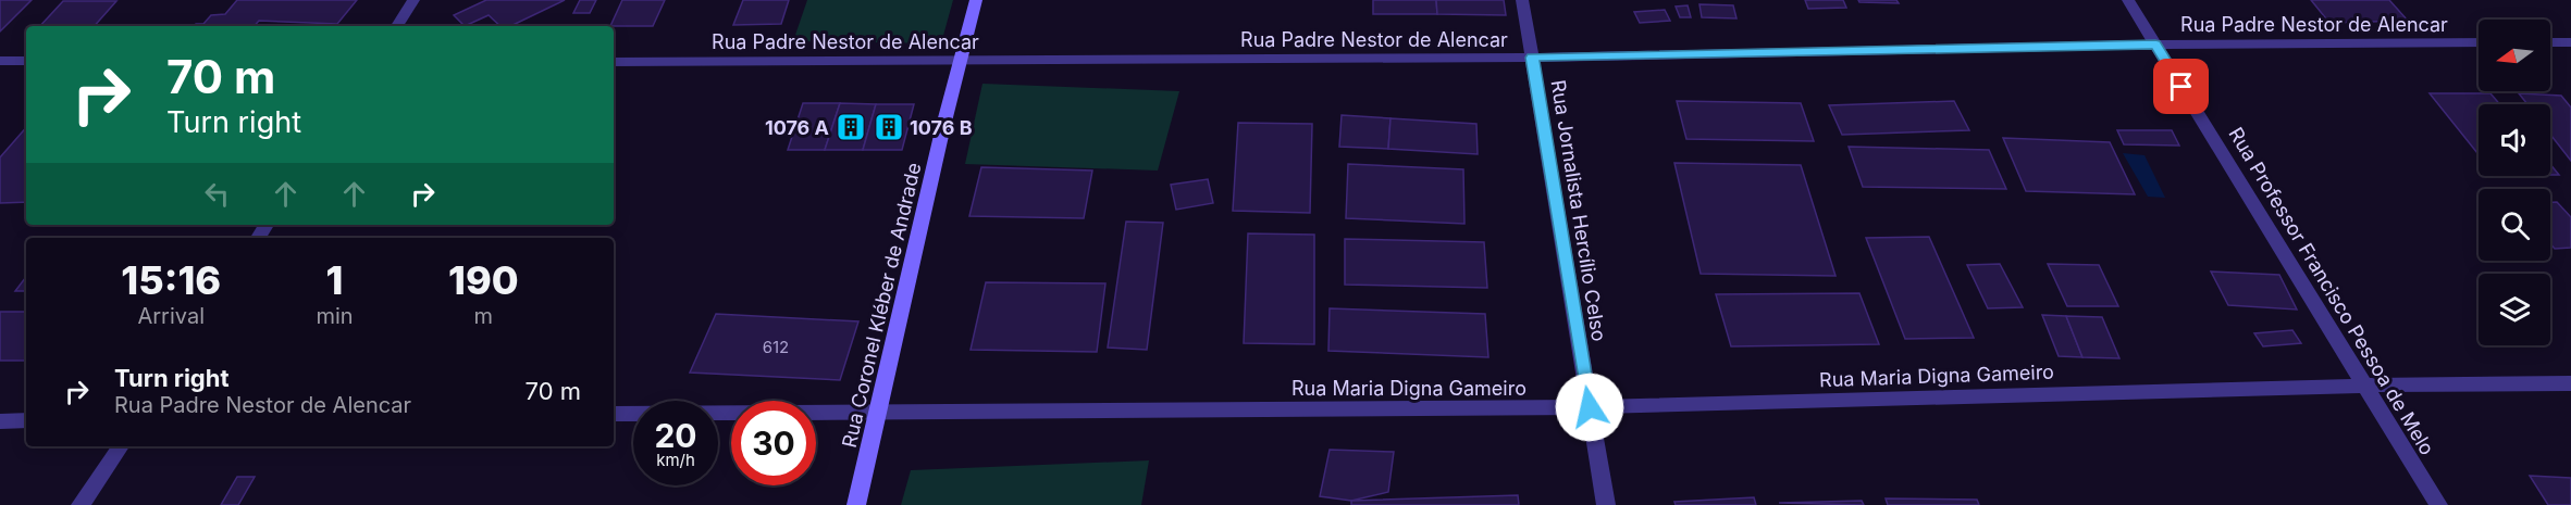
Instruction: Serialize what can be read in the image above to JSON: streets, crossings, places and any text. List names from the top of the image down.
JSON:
{
  "streets": {
    "main road": ["Rua Coronel Kléber de Andrade"],
    "street": [
      "Rua Padre Nestor de Alencar",
      "Rua Jornalista Hercílio Celso",
      "Rua Professor Francisco Pessoa de Melo",
      "Rua Maria Digna Gameiro"
    ]
  },
  "crossings": [
    ["Rua Padre Nestor de Alencar", "Rua Jornalista Hercílio Celso"],
    ["Rua Padre Nestor de Alencar", "Rua Professor Francisco Pessoa de Melo"],
    ["Rua Padre Nestor de Alencar", "Rua Coronel Kléber de Andrade"],
    ["Rua Jornalista Hercílio Celso", "Rua Maria Digna Gameiro"],
    ["Rua Professor Francisco Pessoa de Melo", "Rua Maria Digna Gameiro"],
    ["Rua Coronel Kléber de Andrade", "Rua Maria Digna Gameiro"]
  ],
  "places": {
    "building": ["1076 A", "1076 B"]
  },
  "house_numbers": ["612"],
  "north": "left",
  "page": {
    "turn": ["70 m", "Turn right"],
    "eta": [
      "15:16",
      "Arrival",
      "1",
      "min",
      "190",
      "m"
    ],
    "list": [
      {
        "name": "Turn right",
        "note": "Rua Padre Nestor de Alencar",
        "value": "70 m"
      }
    ],
    "speed": "20 km/h",
    "limit": "30"
  }
}
